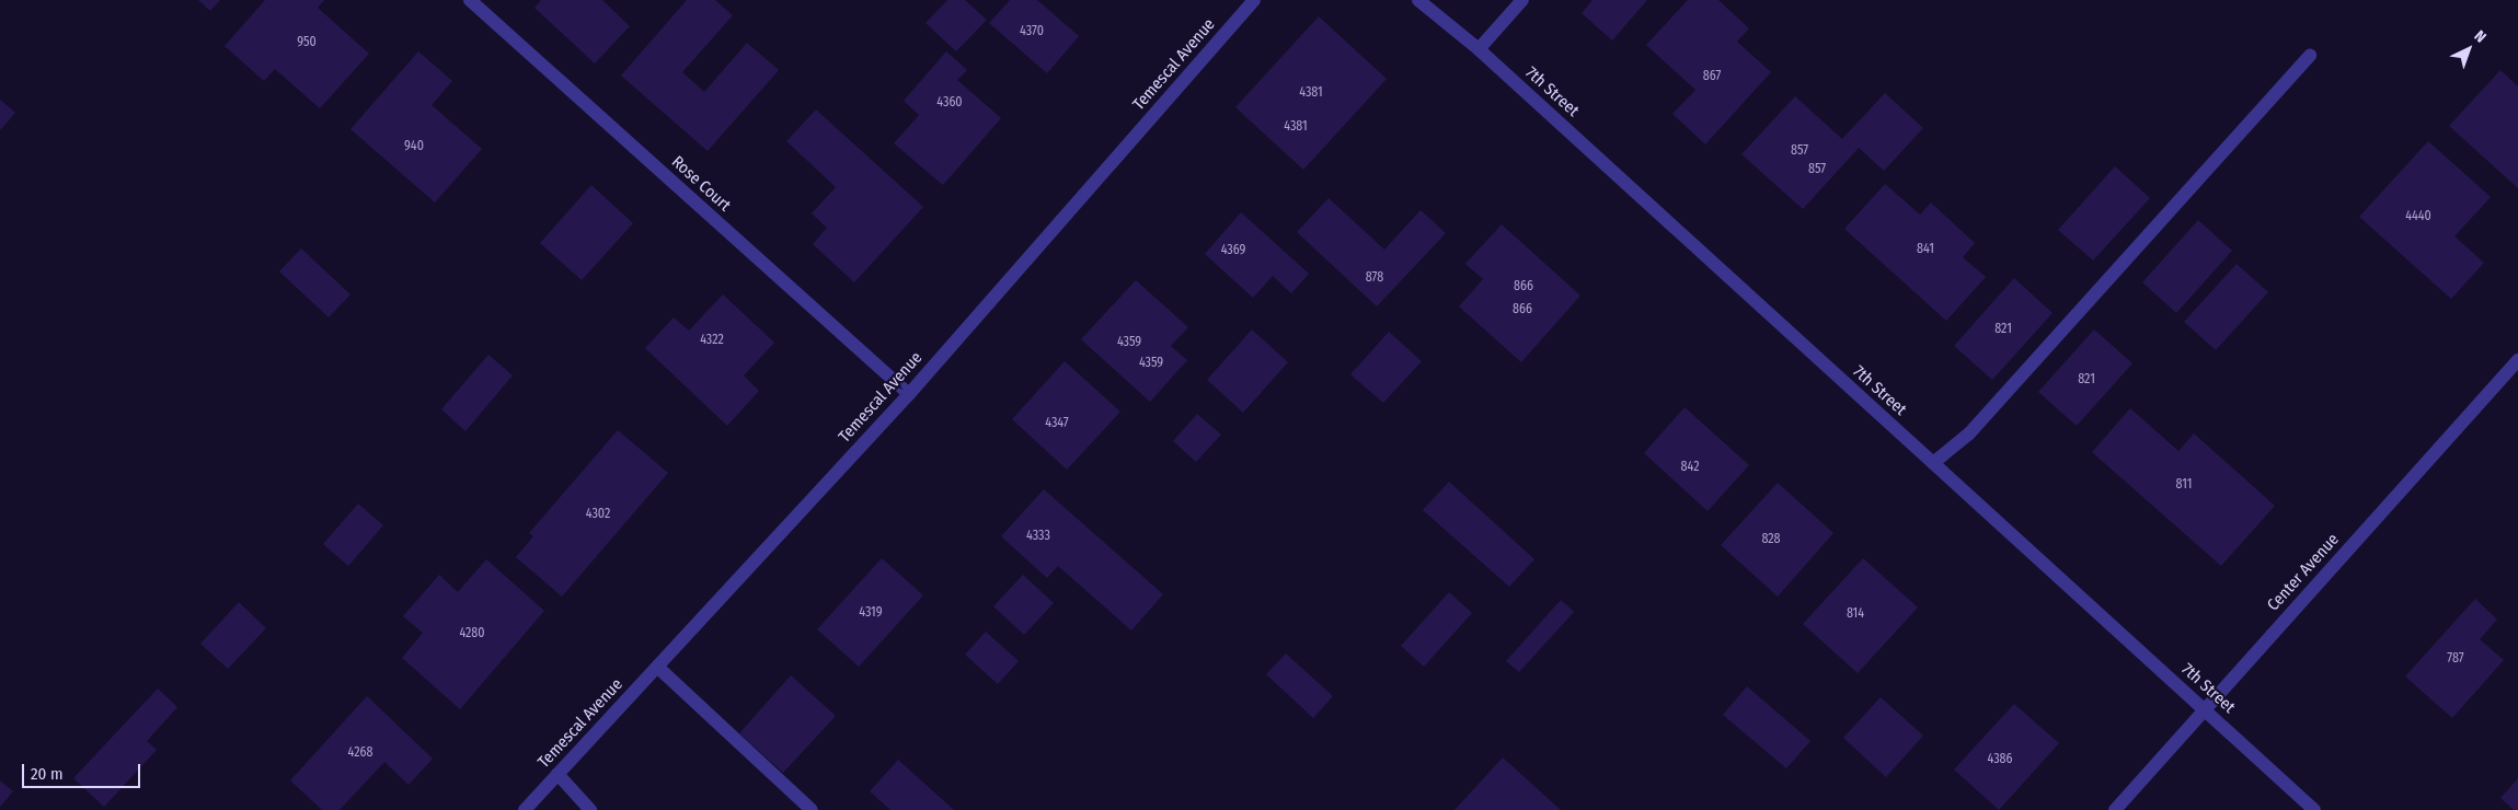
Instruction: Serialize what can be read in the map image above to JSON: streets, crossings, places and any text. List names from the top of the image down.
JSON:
{
  "streets": {
    "street": [
      "Temescal Avenue",
      "7th Street",
      "Rose Court",
      "Center Avenue"
    ]
  },
  "crossings": [
    ["Temescal Avenue", "Rose Court"],
    ["7th Street", "Center Avenue"]
  ],
  "house_numbers": [
    "4370",
    "950",
    "867",
    "4381",
    "4360",
    "4381",
    "940",
    "857",
    "857",
    "4440",
    "841",
    "4369",
    "878",
    "866",
    "866",
    "821",
    "4322",
    "4359",
    "4359",
    "821",
    "4347",
    "842",
    "811",
    "4302",
    "4333",
    "828",
    "4319",
    "814",
    "4280",
    "787",
    "4268",
    "4386"
  ],
  "scale_bar": "20 m",
  "north": "top right"
}
